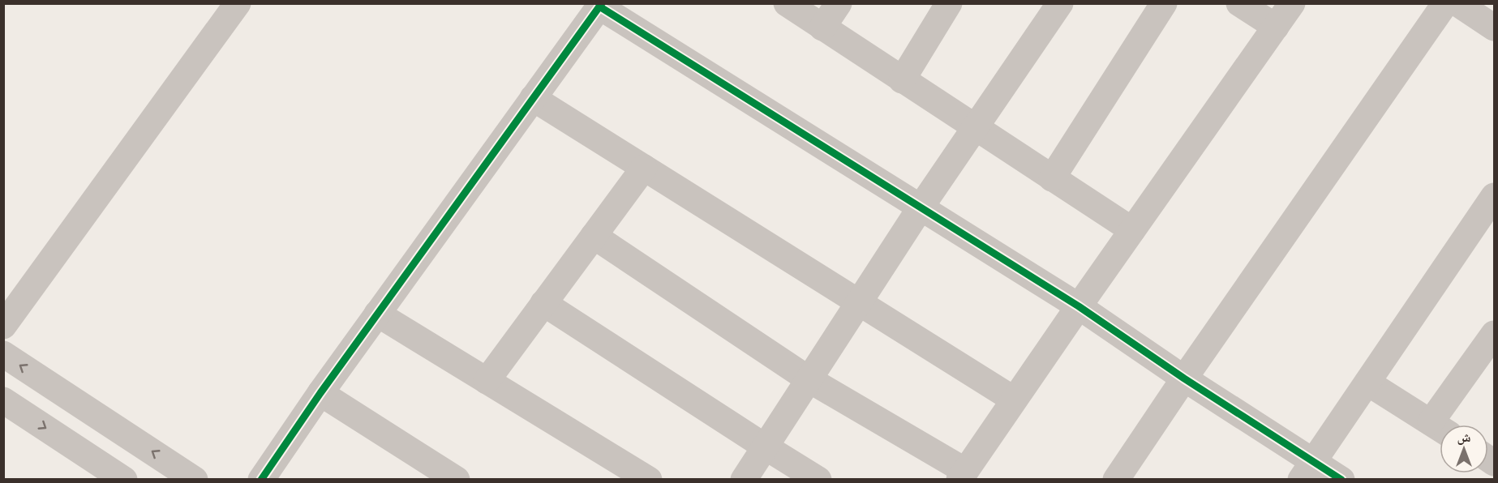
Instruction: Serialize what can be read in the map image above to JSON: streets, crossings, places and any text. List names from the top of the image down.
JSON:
{
  "north": "top"
}
